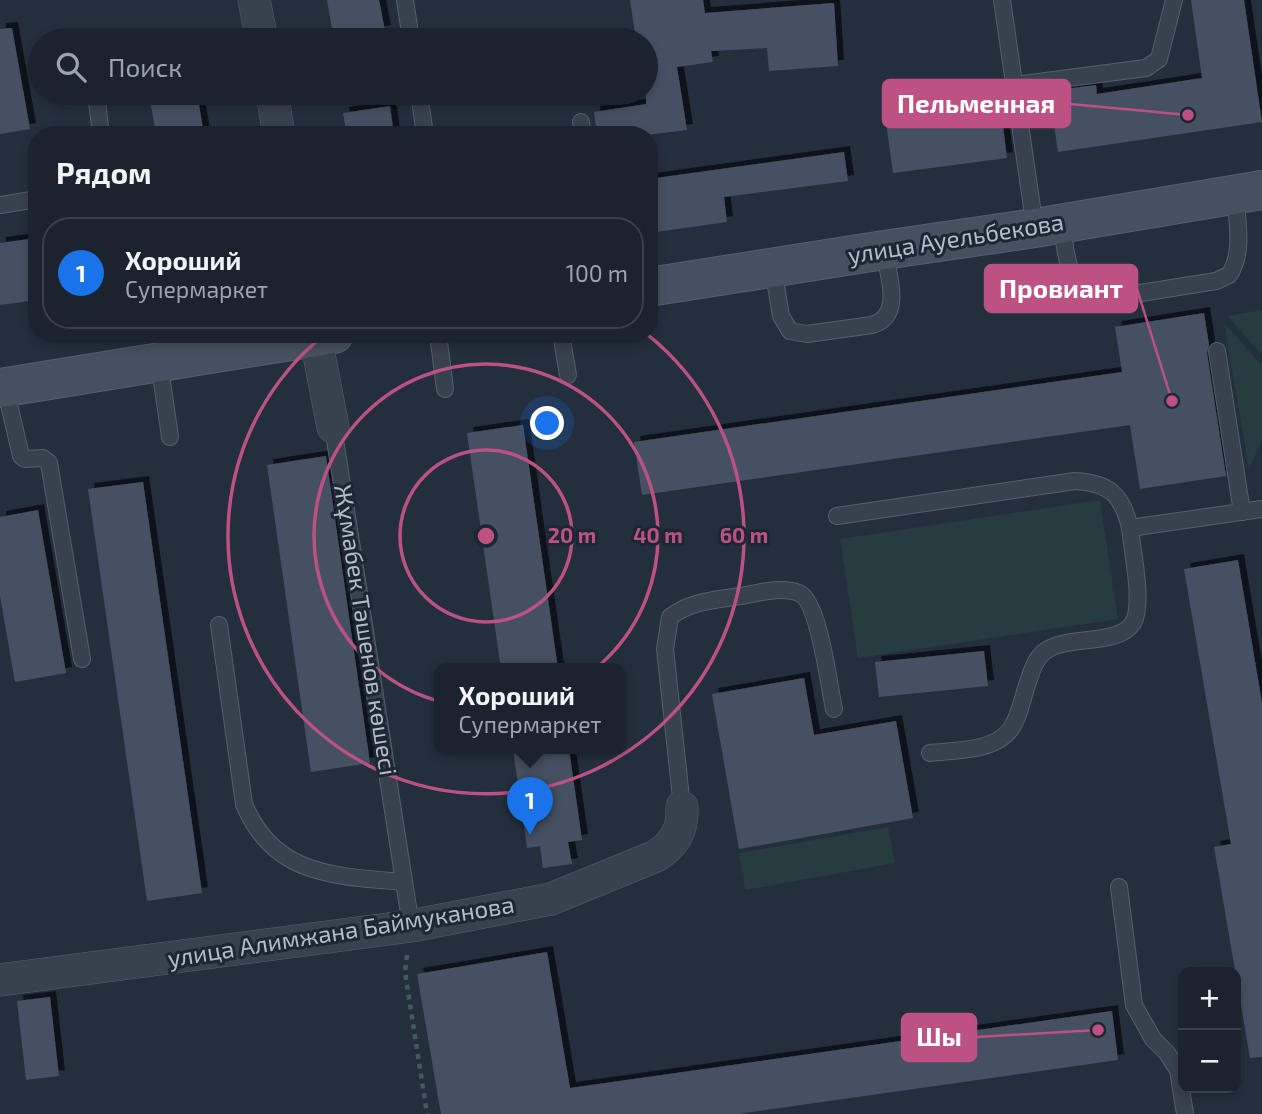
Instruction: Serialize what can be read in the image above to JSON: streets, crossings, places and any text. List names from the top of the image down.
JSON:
{
  "streets": {
    "street": ["улица Ауельбекова", "Жұмабек Тәшенов көшесі", "улица Алимжана Баймуканова"]
  },
  "crossings": [
    ["Жұмабек Тәшенов көшесі", "улица Алимжана Баймуканова"]
  ],
  "places": ["Пельменная", "Провиант", "Шы"],
  "page": {
    "search": "Поиск",
    "heading": "Рядом",
    "list": [
      {
        "mark": "1",
        "name": "Хороший",
        "note": "Супермаркет",
        "value": "100 m"
      }
    ],
    "popup": ["Хороший", "Супермаркет"],
    "pins": "1",
    "map_buttons": ["+", "−"]
  },
  "rings": ["20 m", "40 m", "60 m"]
}
